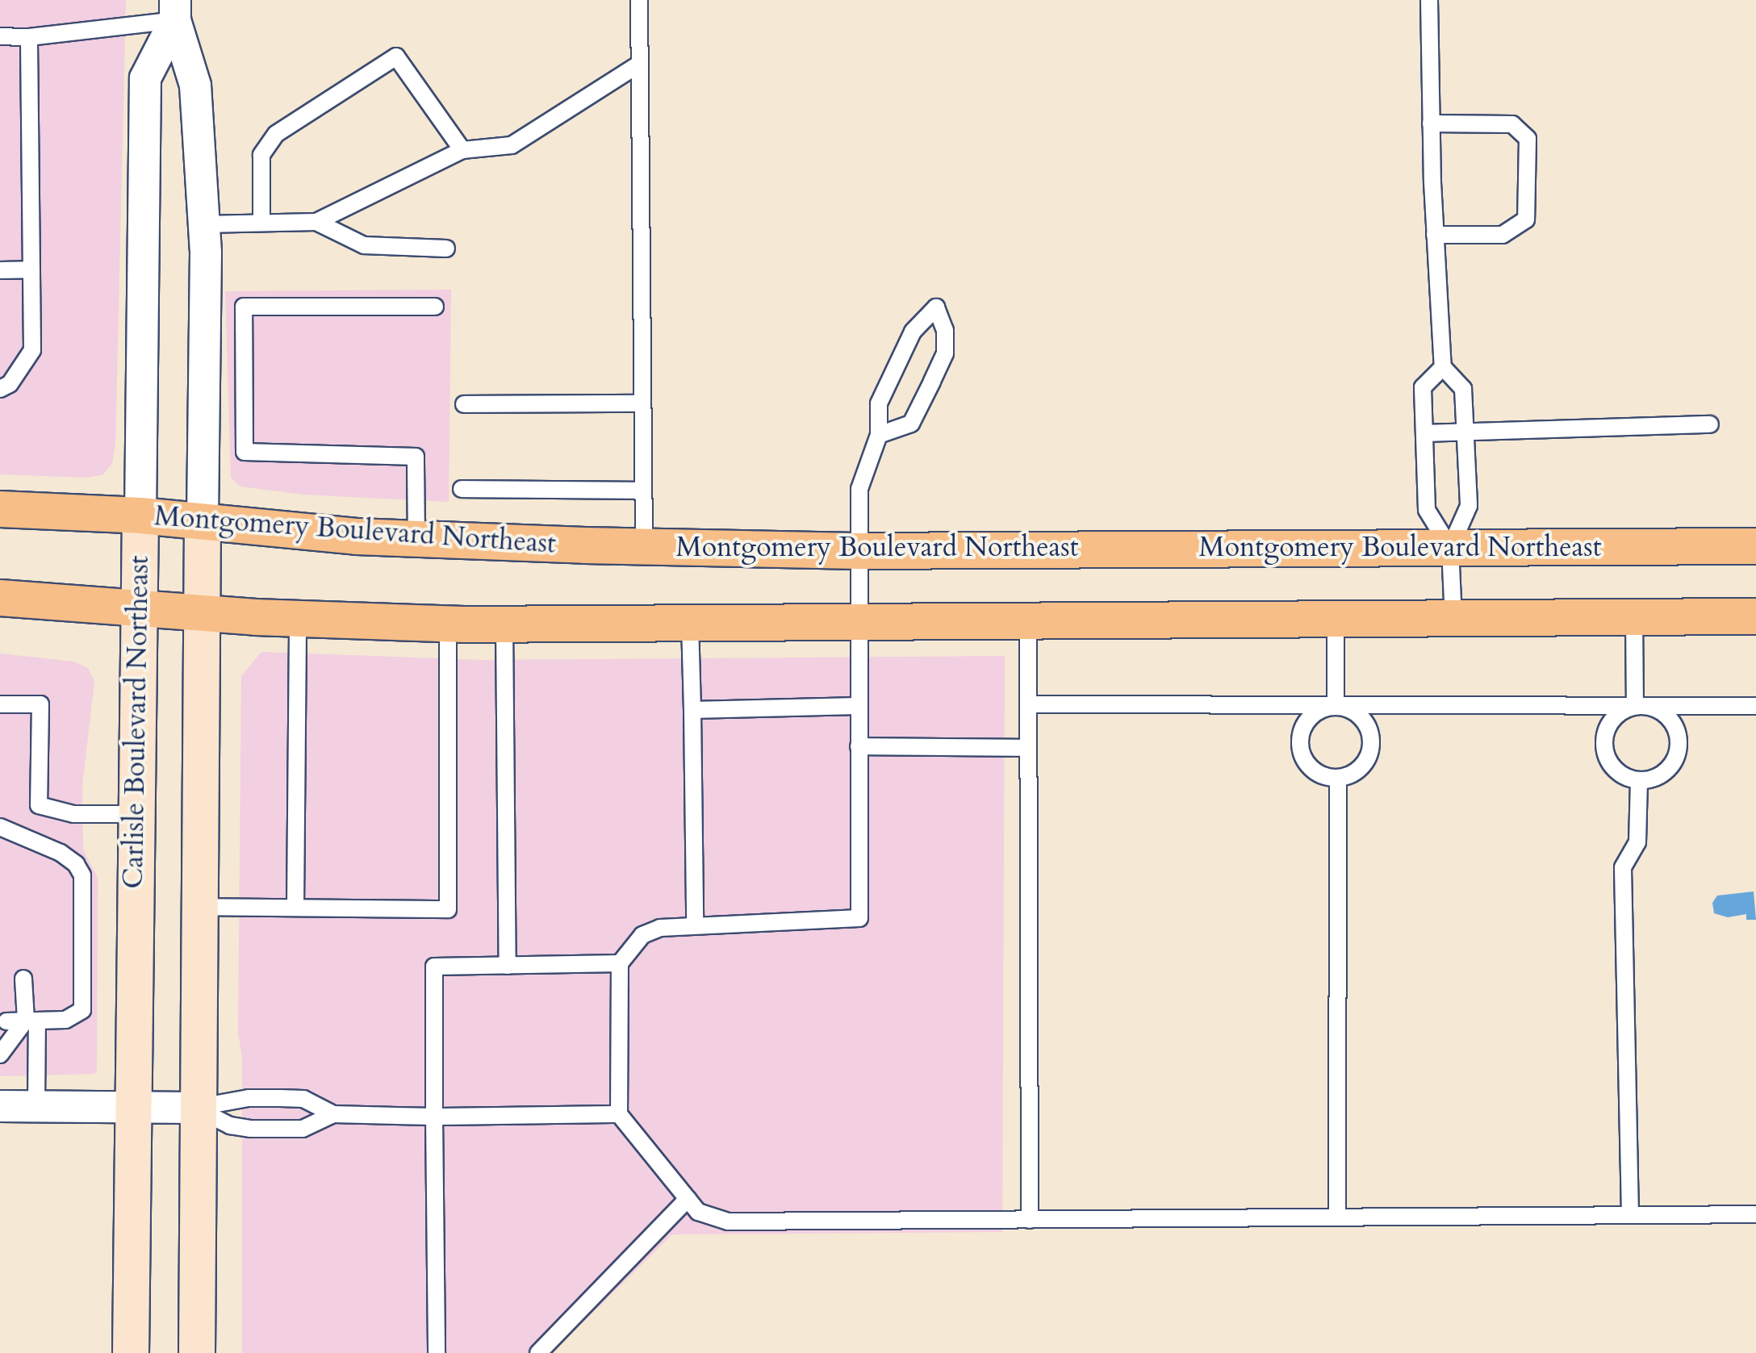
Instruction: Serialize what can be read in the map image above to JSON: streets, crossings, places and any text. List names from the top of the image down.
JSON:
{
  "streets": {
    "main road": ["Montgomery Boulevard Northeast", "Carlisle Boulevard Northeast"]
  },
  "crossings": [
    ["Montgomery Boulevard Northeast", "Carlisle Boulevard Northeast"]
  ]
}
